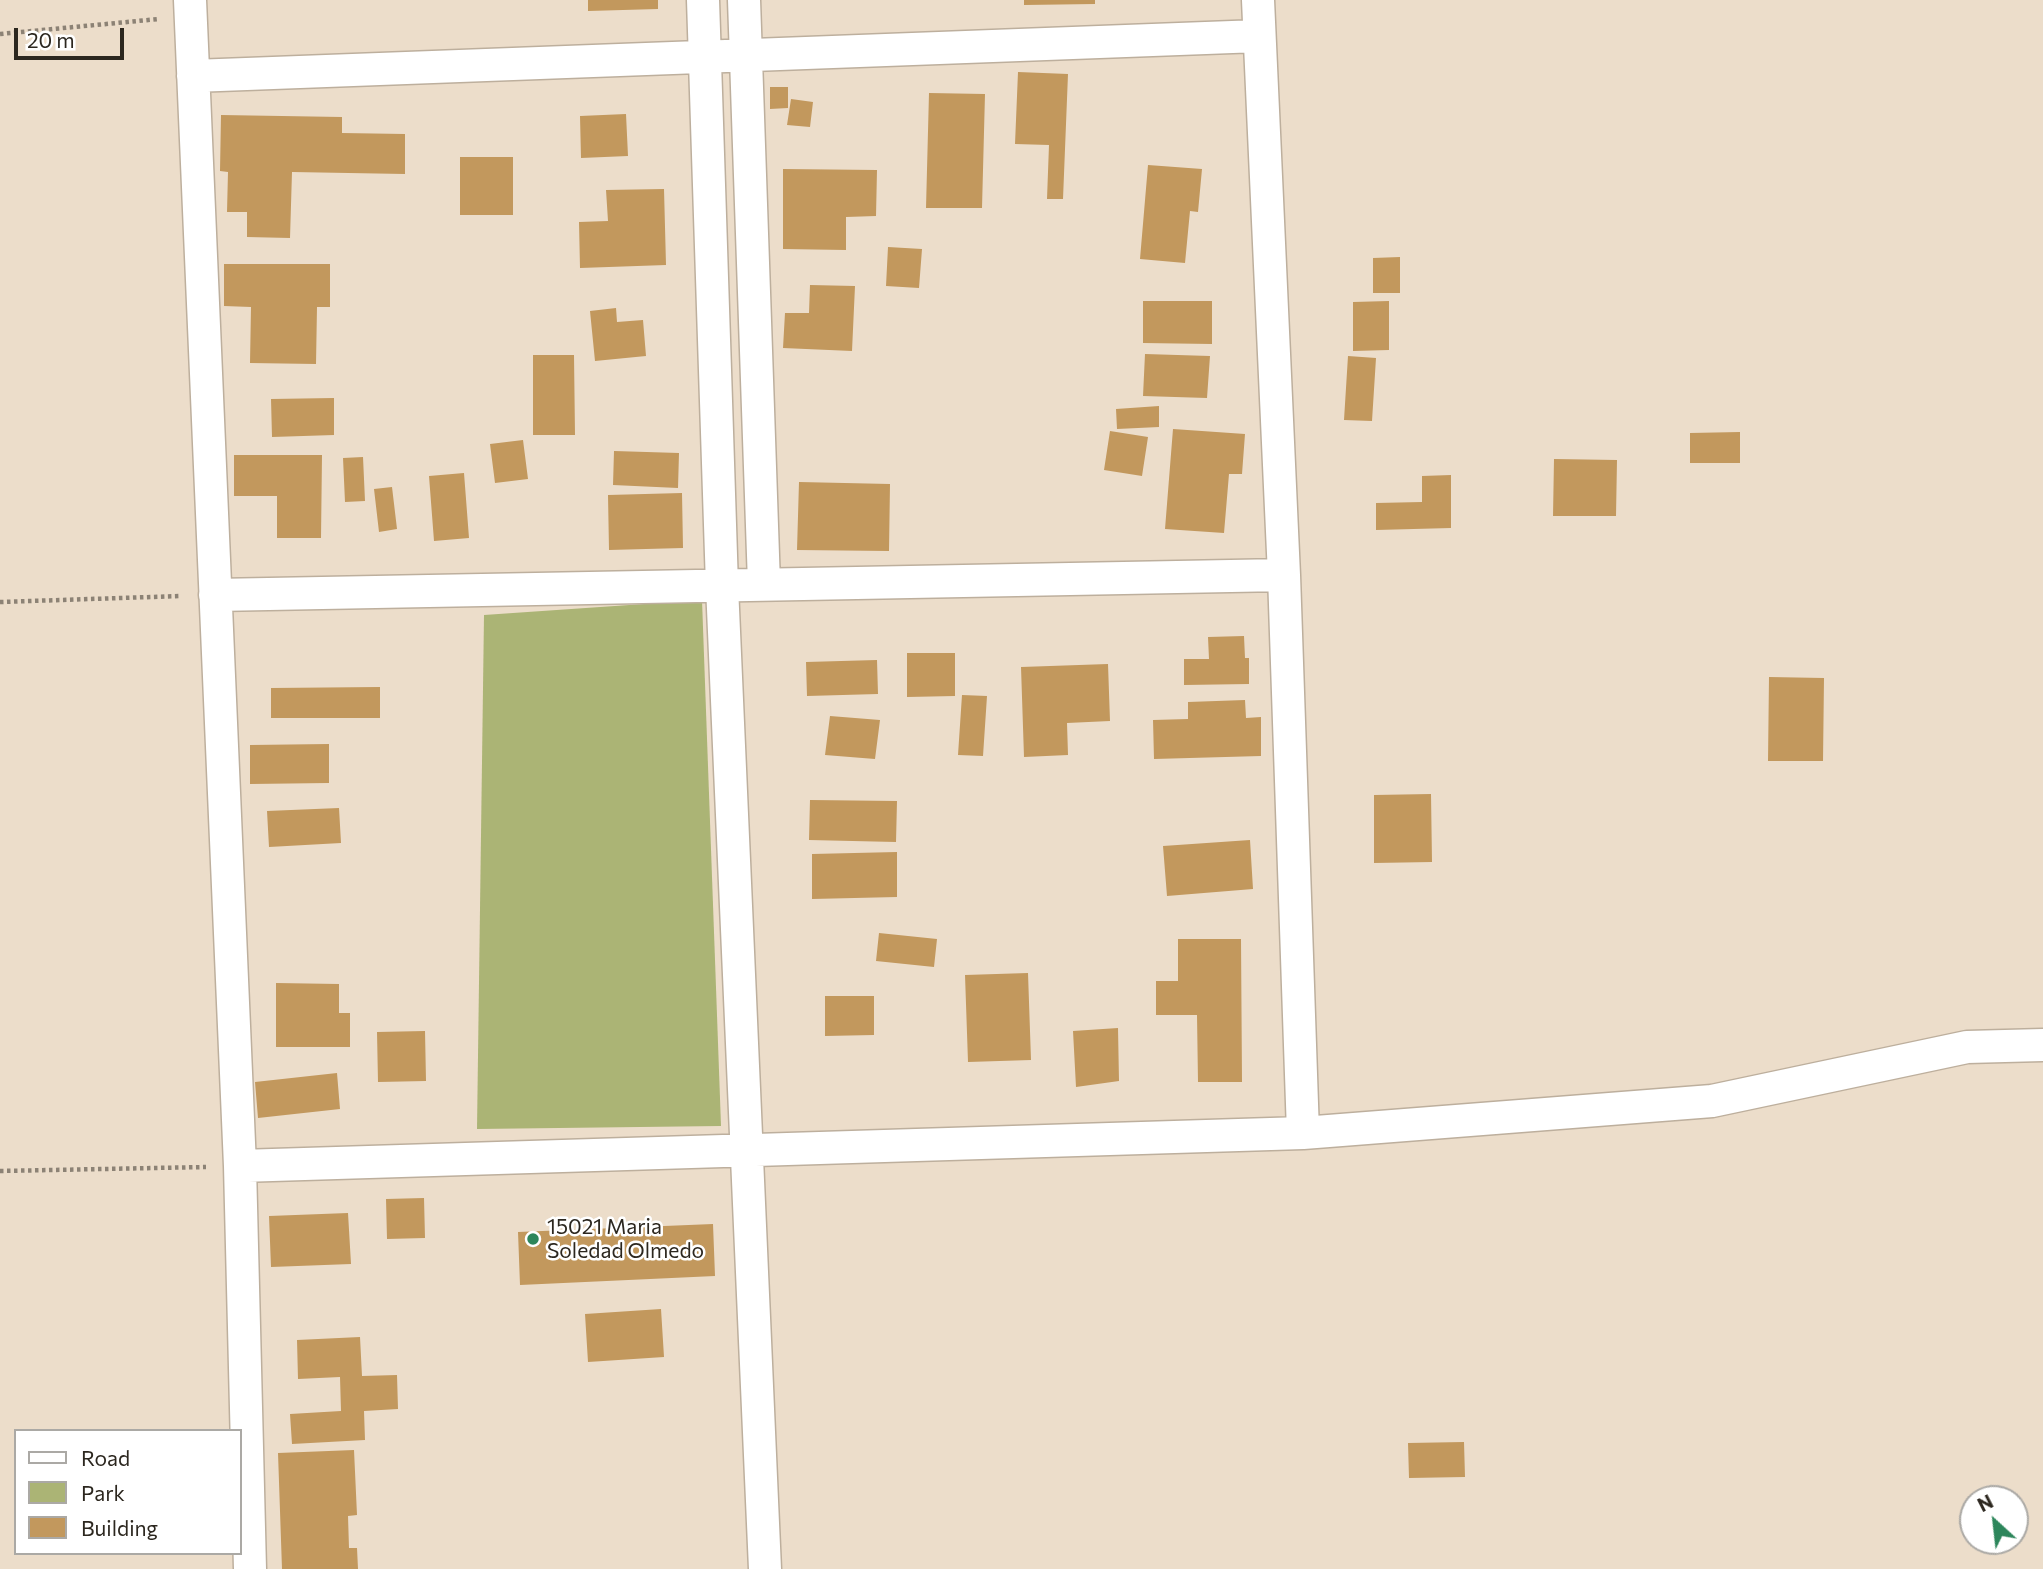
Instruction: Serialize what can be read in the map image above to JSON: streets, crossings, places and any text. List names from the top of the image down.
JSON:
{
  "places": ["15021 Maria Soledad Olmedo"],
  "legend": ["Road", "Park", "Building"],
  "scale_bar": "20 m",
  "north": "top left"
}
